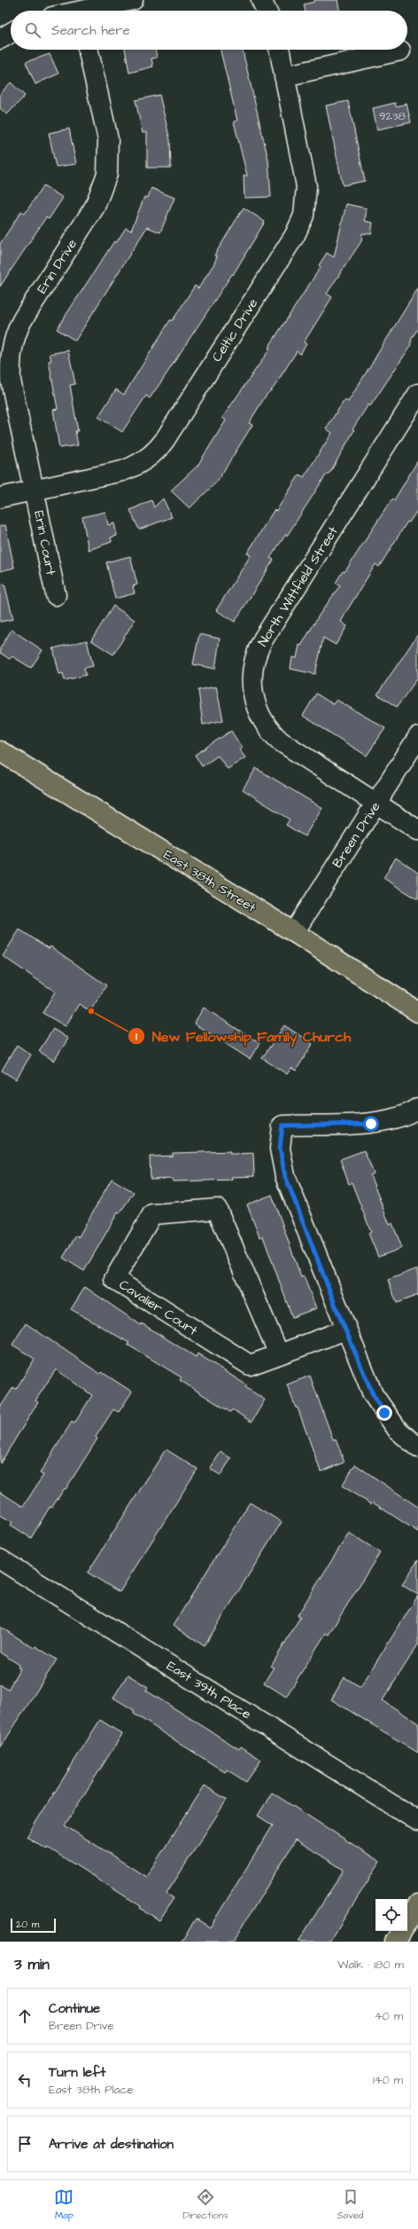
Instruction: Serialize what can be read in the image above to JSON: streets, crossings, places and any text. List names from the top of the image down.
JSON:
{
  "streets": {
    "main road": ["East 38th Street"],
    "street": [
      "Erin Drive",
      "Celtic Drive",
      "Erin Court",
      "North Wittfield Street",
      "Breen Drive",
      "Cavalier Court",
      "East 39th Place"
    ]
  },
  "crossings": [
    ["Erin Drive", "Celtic Drive"],
    ["Erin Drive", "Erin Court"],
    ["Celtic Drive", "Erin Court"],
    ["North Wittfield Street", "Breen Drive"],
    ["Breen Drive", "East 38th Street"]
  ],
  "places": ["New Fellowship Family Church"],
  "house_numbers": ["9238"],
  "scale_bar": "20 m",
  "page": {
    "search": "Search here",
    "scale": "20 m",
    "heading": ["3 min", "Walk · 180 m"],
    "list": [
      ["Continue", "Breen Drive", "40 m"],
      ["Turn left", "East 38th Place", "140 m"],
      "Arrive at destination"
    ],
    "nav": ["Map", "Directions", "Saved"]
  }
}
